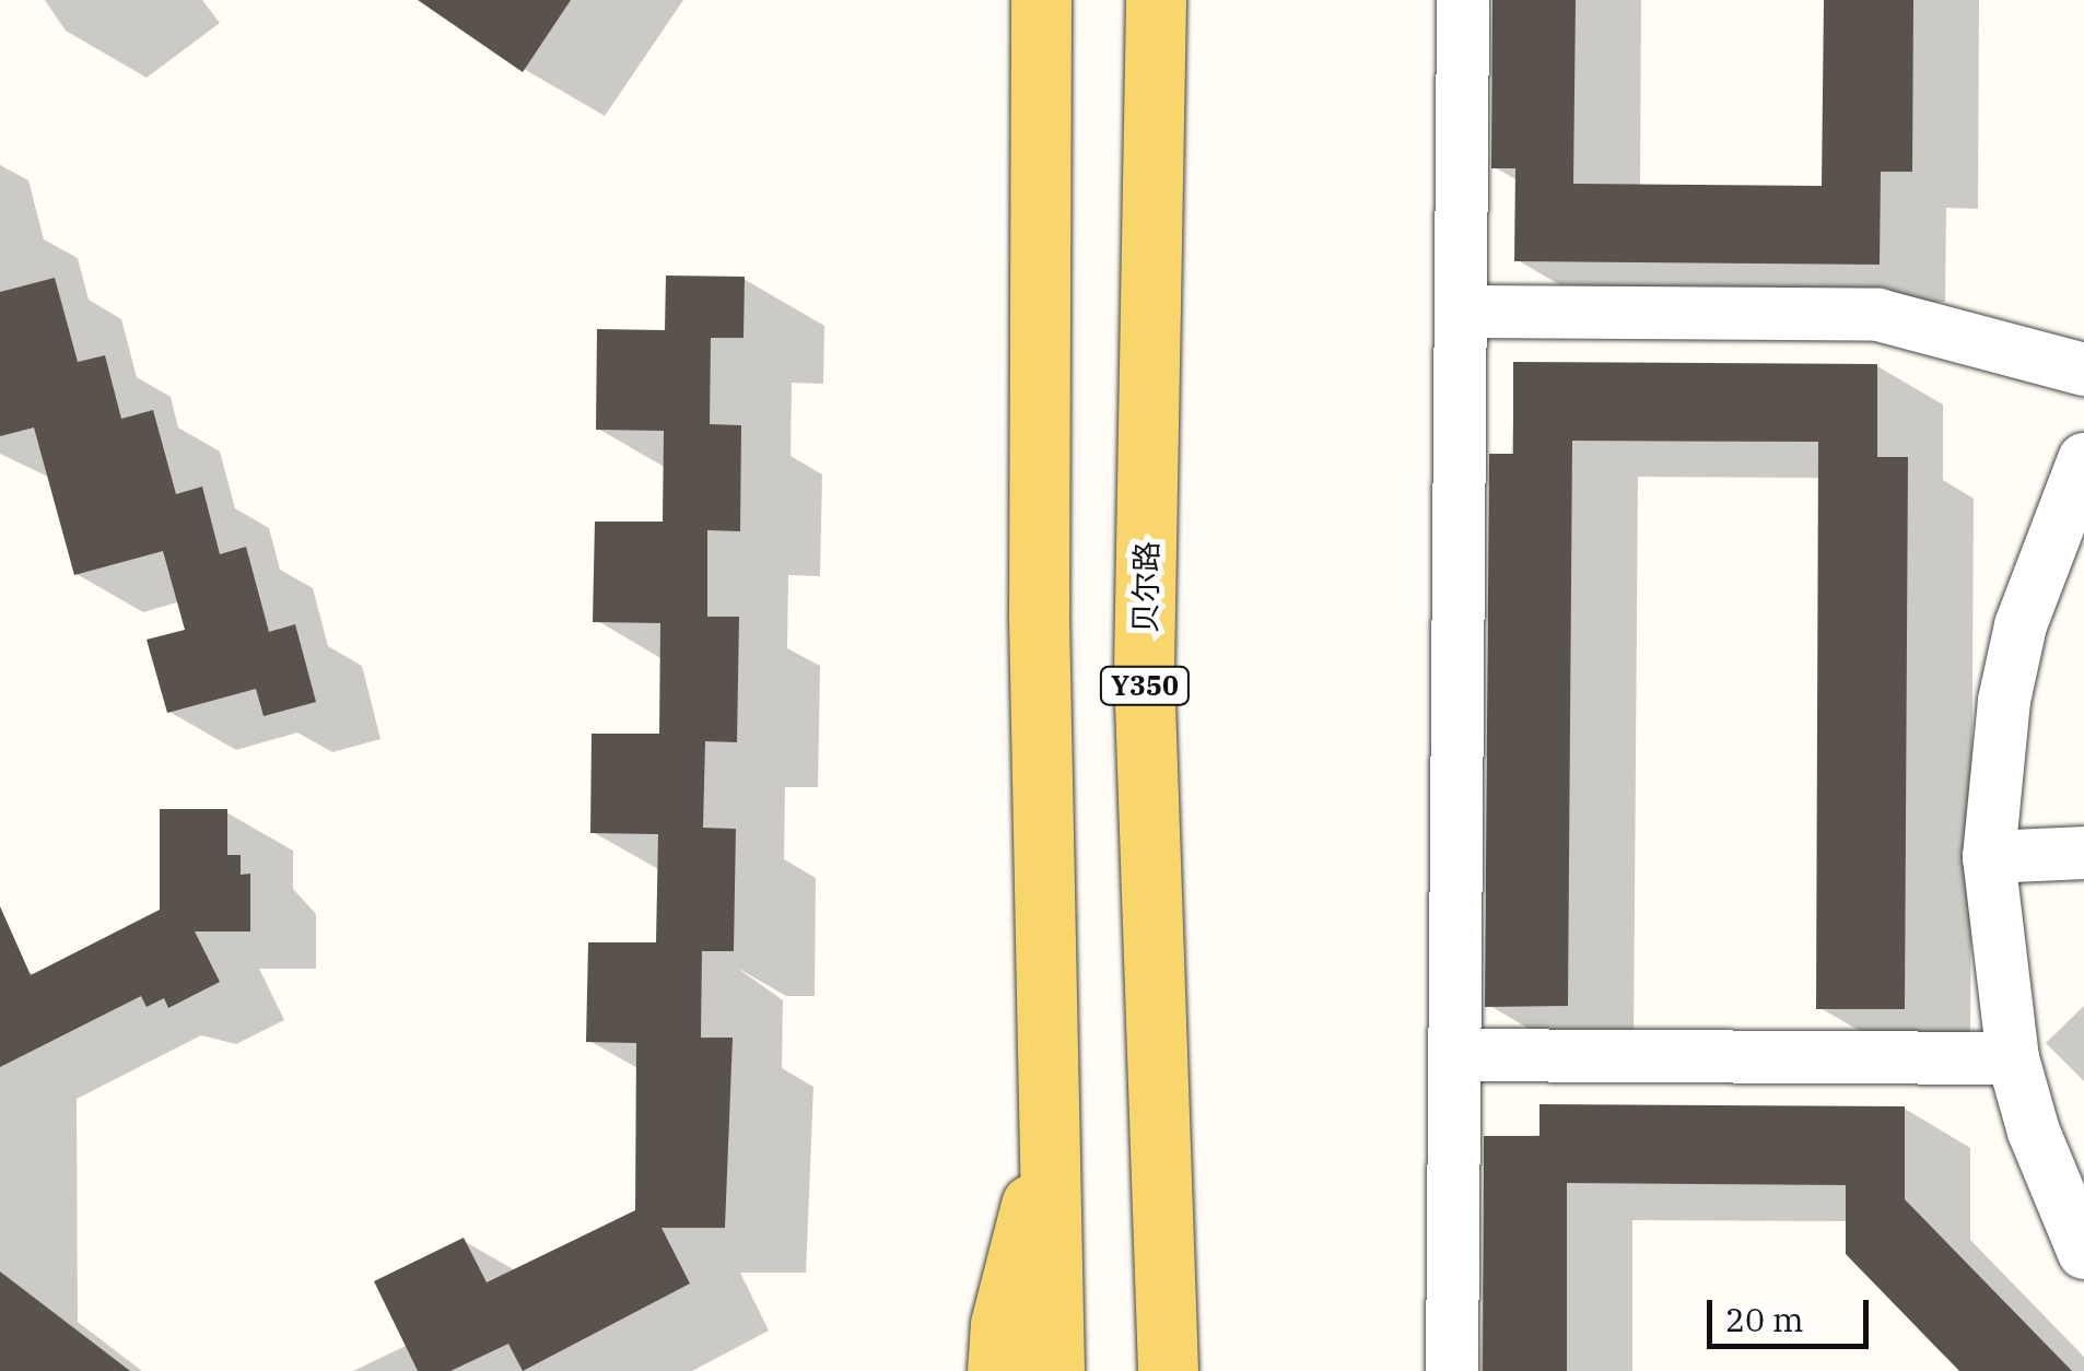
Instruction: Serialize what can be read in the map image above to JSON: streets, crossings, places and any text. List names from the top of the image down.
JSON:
{
  "streets": {
    "main road": ["贝尔路", "Y350"]
  },
  "scale_bar": "20 m"
}
